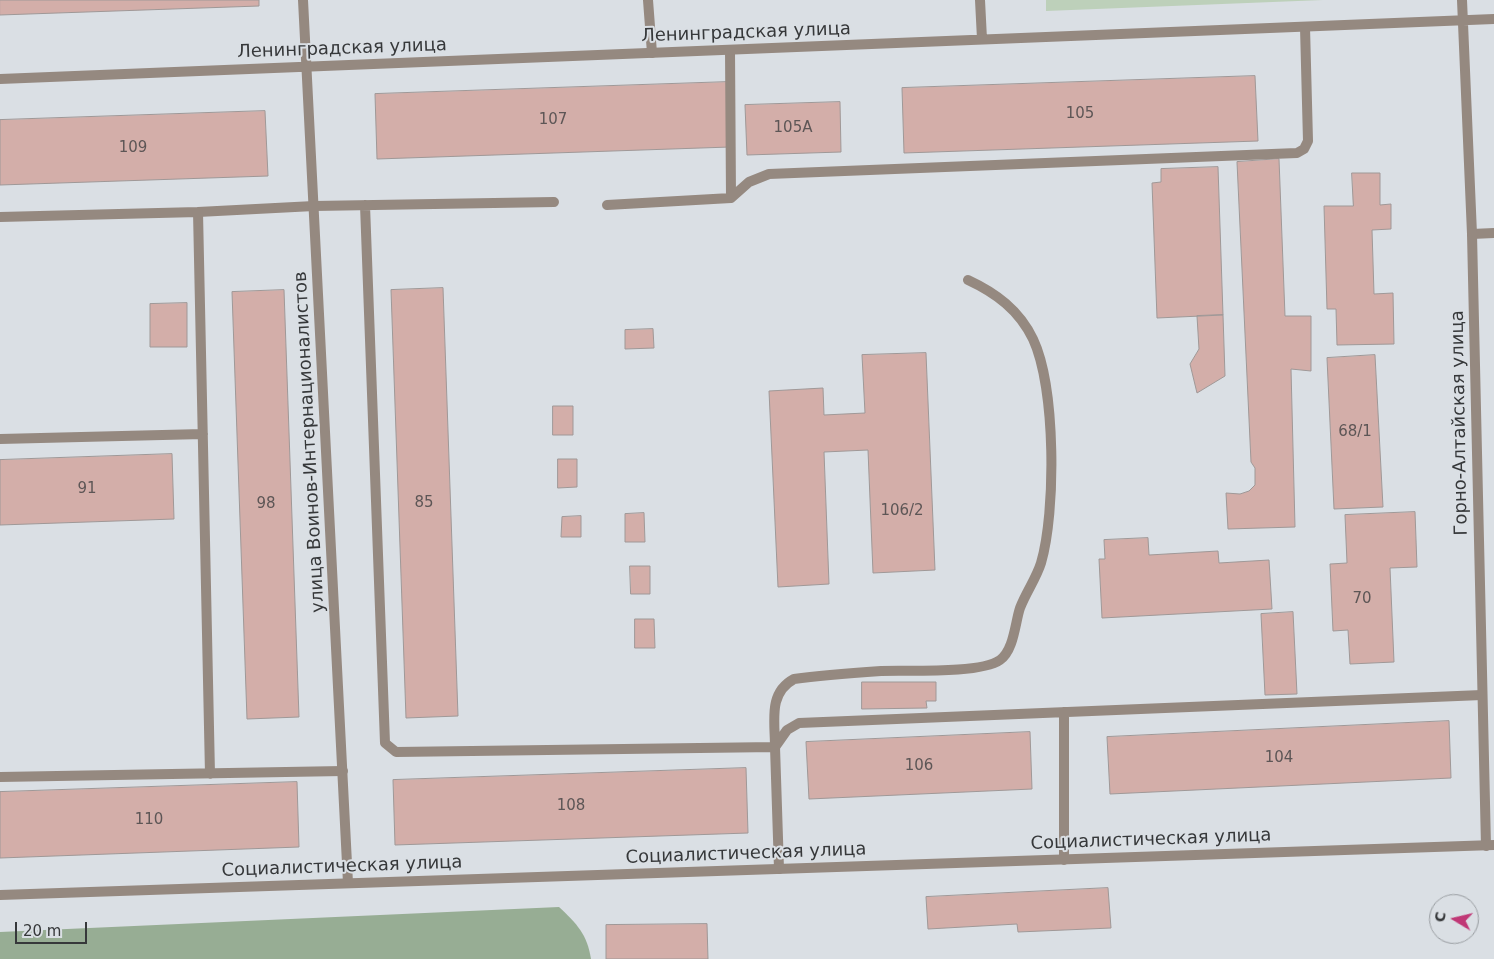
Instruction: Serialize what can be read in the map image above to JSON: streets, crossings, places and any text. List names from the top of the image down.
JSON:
{
  "streets": {
    "street": [
      "Ленинградская улица",
      "Горно-Алтайская улица",
      "улица Воинов-Интернационалистов",
      "Социалистическая улица"
    ]
  },
  "crossings": [
    ["Ленинградская улица", "Горно-Алтайская улица"],
    ["Ленинградская улица", "улица Воинов-Интернационалистов"],
    ["Горно-Алтайская улица", "Социалистическая улица"],
    ["улица Воинов-Интернационалистов", "Социалистическая улица"]
  ],
  "house_numbers": [
    "105",
    "107",
    "105А",
    "109",
    "68/1",
    "91",
    "85",
    "98",
    "106/2",
    "70",
    "104",
    "106",
    "108",
    "110"
  ],
  "scale_bar": "20 m",
  "north": "left"
}
